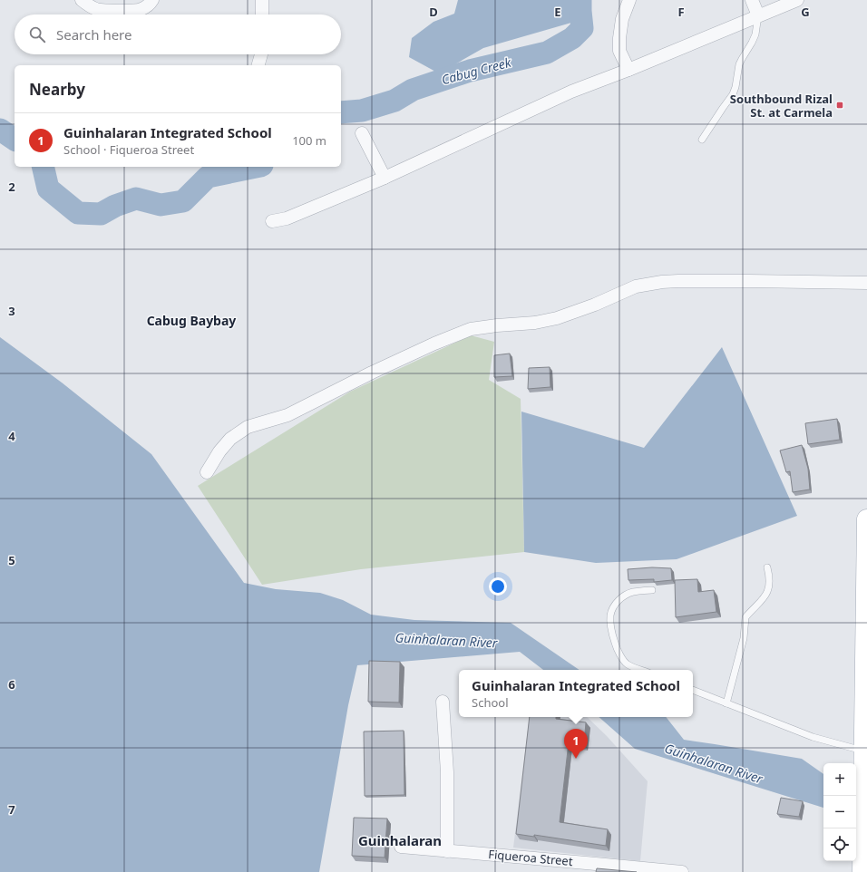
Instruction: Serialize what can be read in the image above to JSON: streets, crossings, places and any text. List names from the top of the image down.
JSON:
{
  "streets": {
    "street": ["Fiqueroa Street"]
  },
  "districts": ["Cabug Baybay", "Guinhalaran"],
  "water": ["Cabug Creek", "Guinhalaran River"],
  "places": {
    "transit": ["Southbound Rizal St. at Carmela"]
  },
  "page": {
    "search": "Search here",
    "heading": "Nearby",
    "list": [
      {
        "mark": "1",
        "name": "Guinhalaran Integrated School",
        "note": "School · Fiqueroa Street",
        "value": "100 m"
      }
    ],
    "popup": ["Guinhalaran Integrated School", "School"],
    "pins": "1",
    "map_buttons": ["+", "−"]
  },
  "grid": {
    "columns": [
      "D",
      "E",
      "F",
      "G"
    ],
    "rows": [
      "2",
      "3",
      "4",
      "5",
      "6",
      "7"
    ]
  }
}
